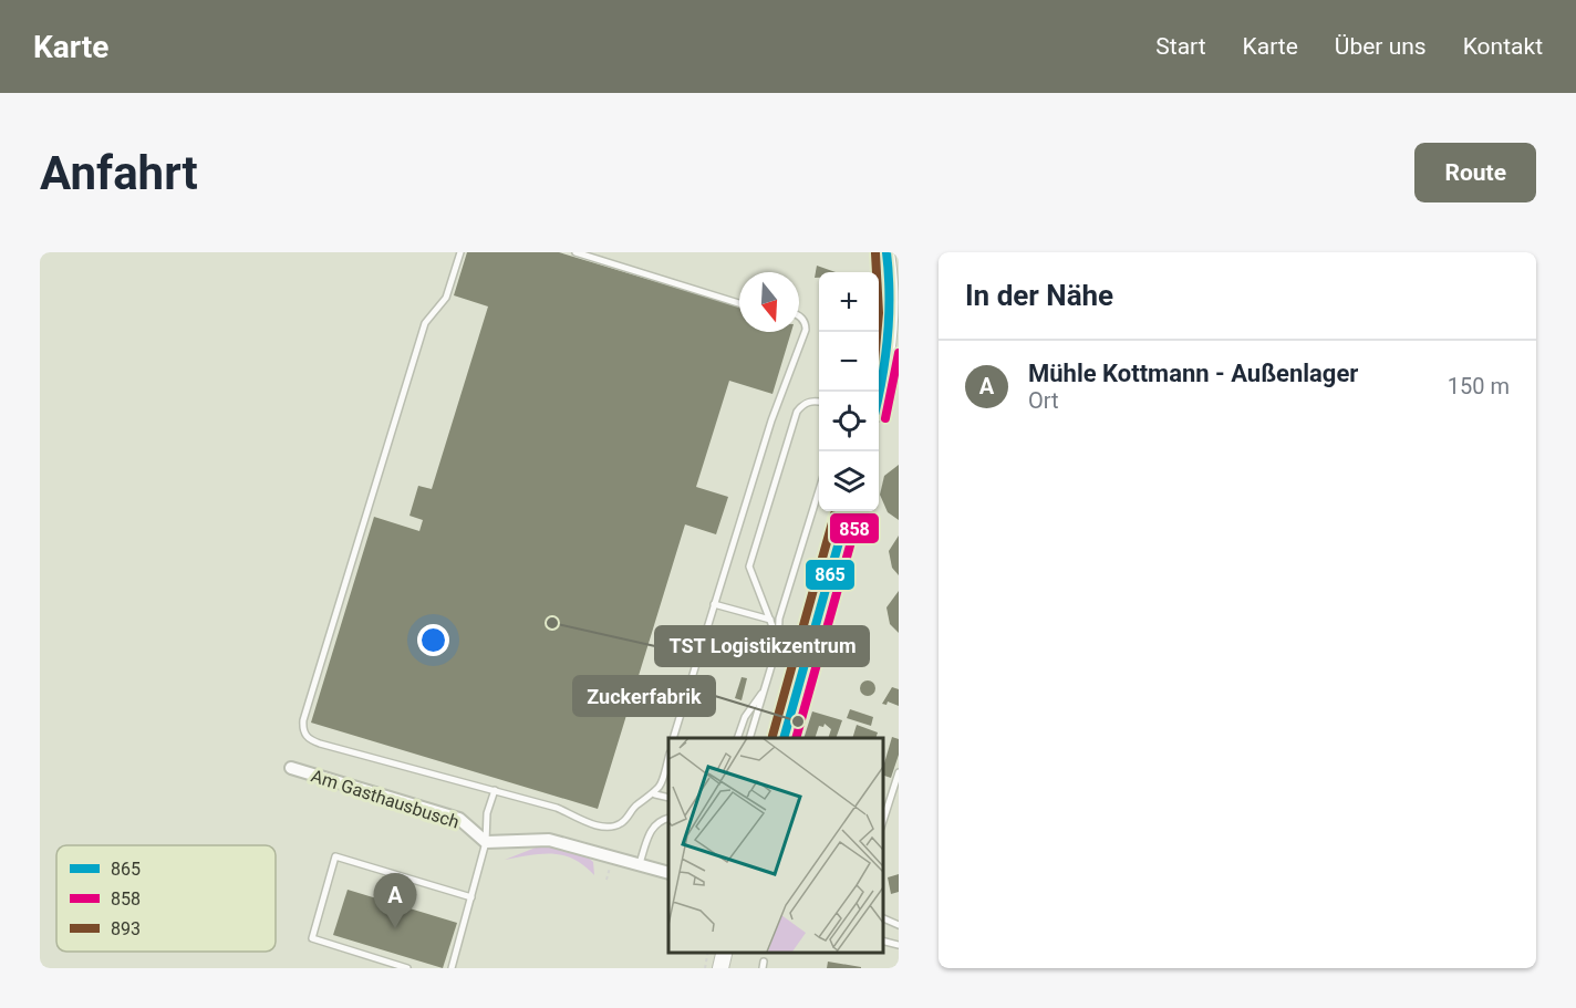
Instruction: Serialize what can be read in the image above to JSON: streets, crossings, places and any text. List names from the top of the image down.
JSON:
{
  "streets": {
    "street": ["Am Gasthausbusch"]
  },
  "places": ["TST Logistikzentrum", "Zuckerfabrik"],
  "lines": ["transit line 865", "transit line 893", "transit line 858"],
  "legend": ["865", "858", "893"],
  "north": "bottom",
  "page": {
    "header": "Karte",
    "nav": [
      "Start",
      "Karte",
      "Über uns",
      "Kontakt"
    ],
    "buttons": "Route",
    "title": "Anfahrt",
    "heading": "In der Nähe",
    "map_buttons": ["+", "−"],
    "list": [
      {
        "mark": "A",
        "name": "Mühle Kottmann - Außenlager",
        "note": "Ort",
        "value": "150 m"
      }
    ],
    "pins": "A"
  }
}
